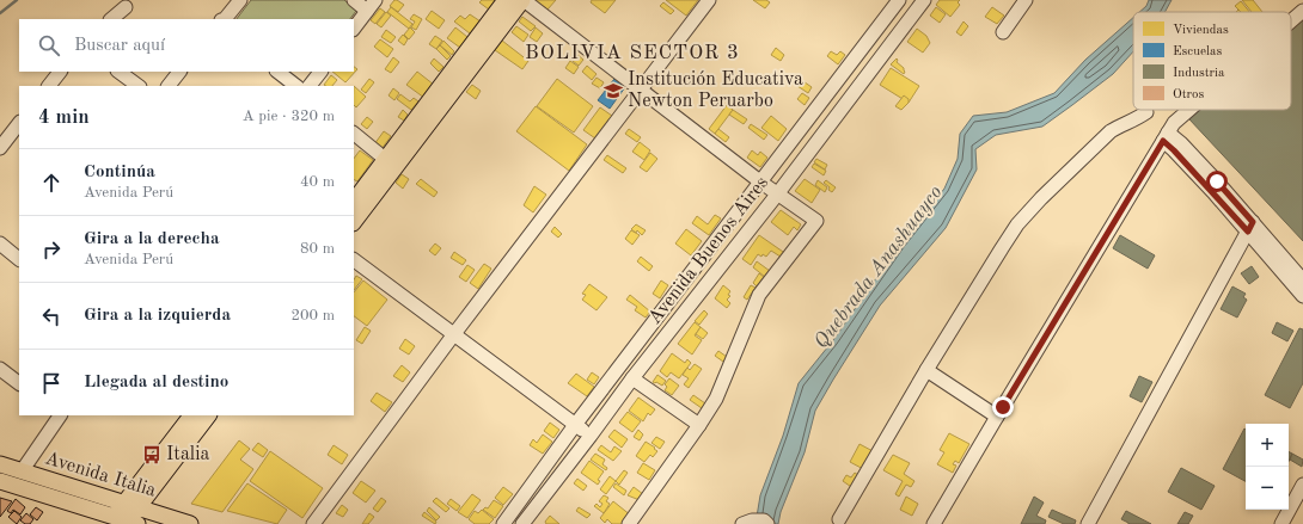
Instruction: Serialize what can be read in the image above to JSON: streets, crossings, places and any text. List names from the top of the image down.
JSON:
{
  "streets": {
    "main road": ["Avenida Italia"],
    "street": ["Avenida Buenos Aires"]
  },
  "districts": ["BOLIVIA SECTOR 3"],
  "water": ["Quebrada Anashuayco"],
  "places": {
    "school or university": ["Institución Educativa Newton Peruarbo"],
    "bus stop": ["Italia"]
  },
  "legend": [
    "Viviendas",
    "Escuelas",
    "Industria",
    "Otros"
  ],
  "page": {
    "search": "Buscar aquí",
    "heading": ["4 min", "A pie · 320 m"],
    "list": [
      ["Continúa", "Avenida Perú", "40 m"],
      ["Gira a la derecha", "Avenida Perú", "80 m"],
      ["Gira a la izquierda", "200 m"],
      "Llegada al destino"
    ],
    "map_buttons": ["+", "−"]
  }
}
